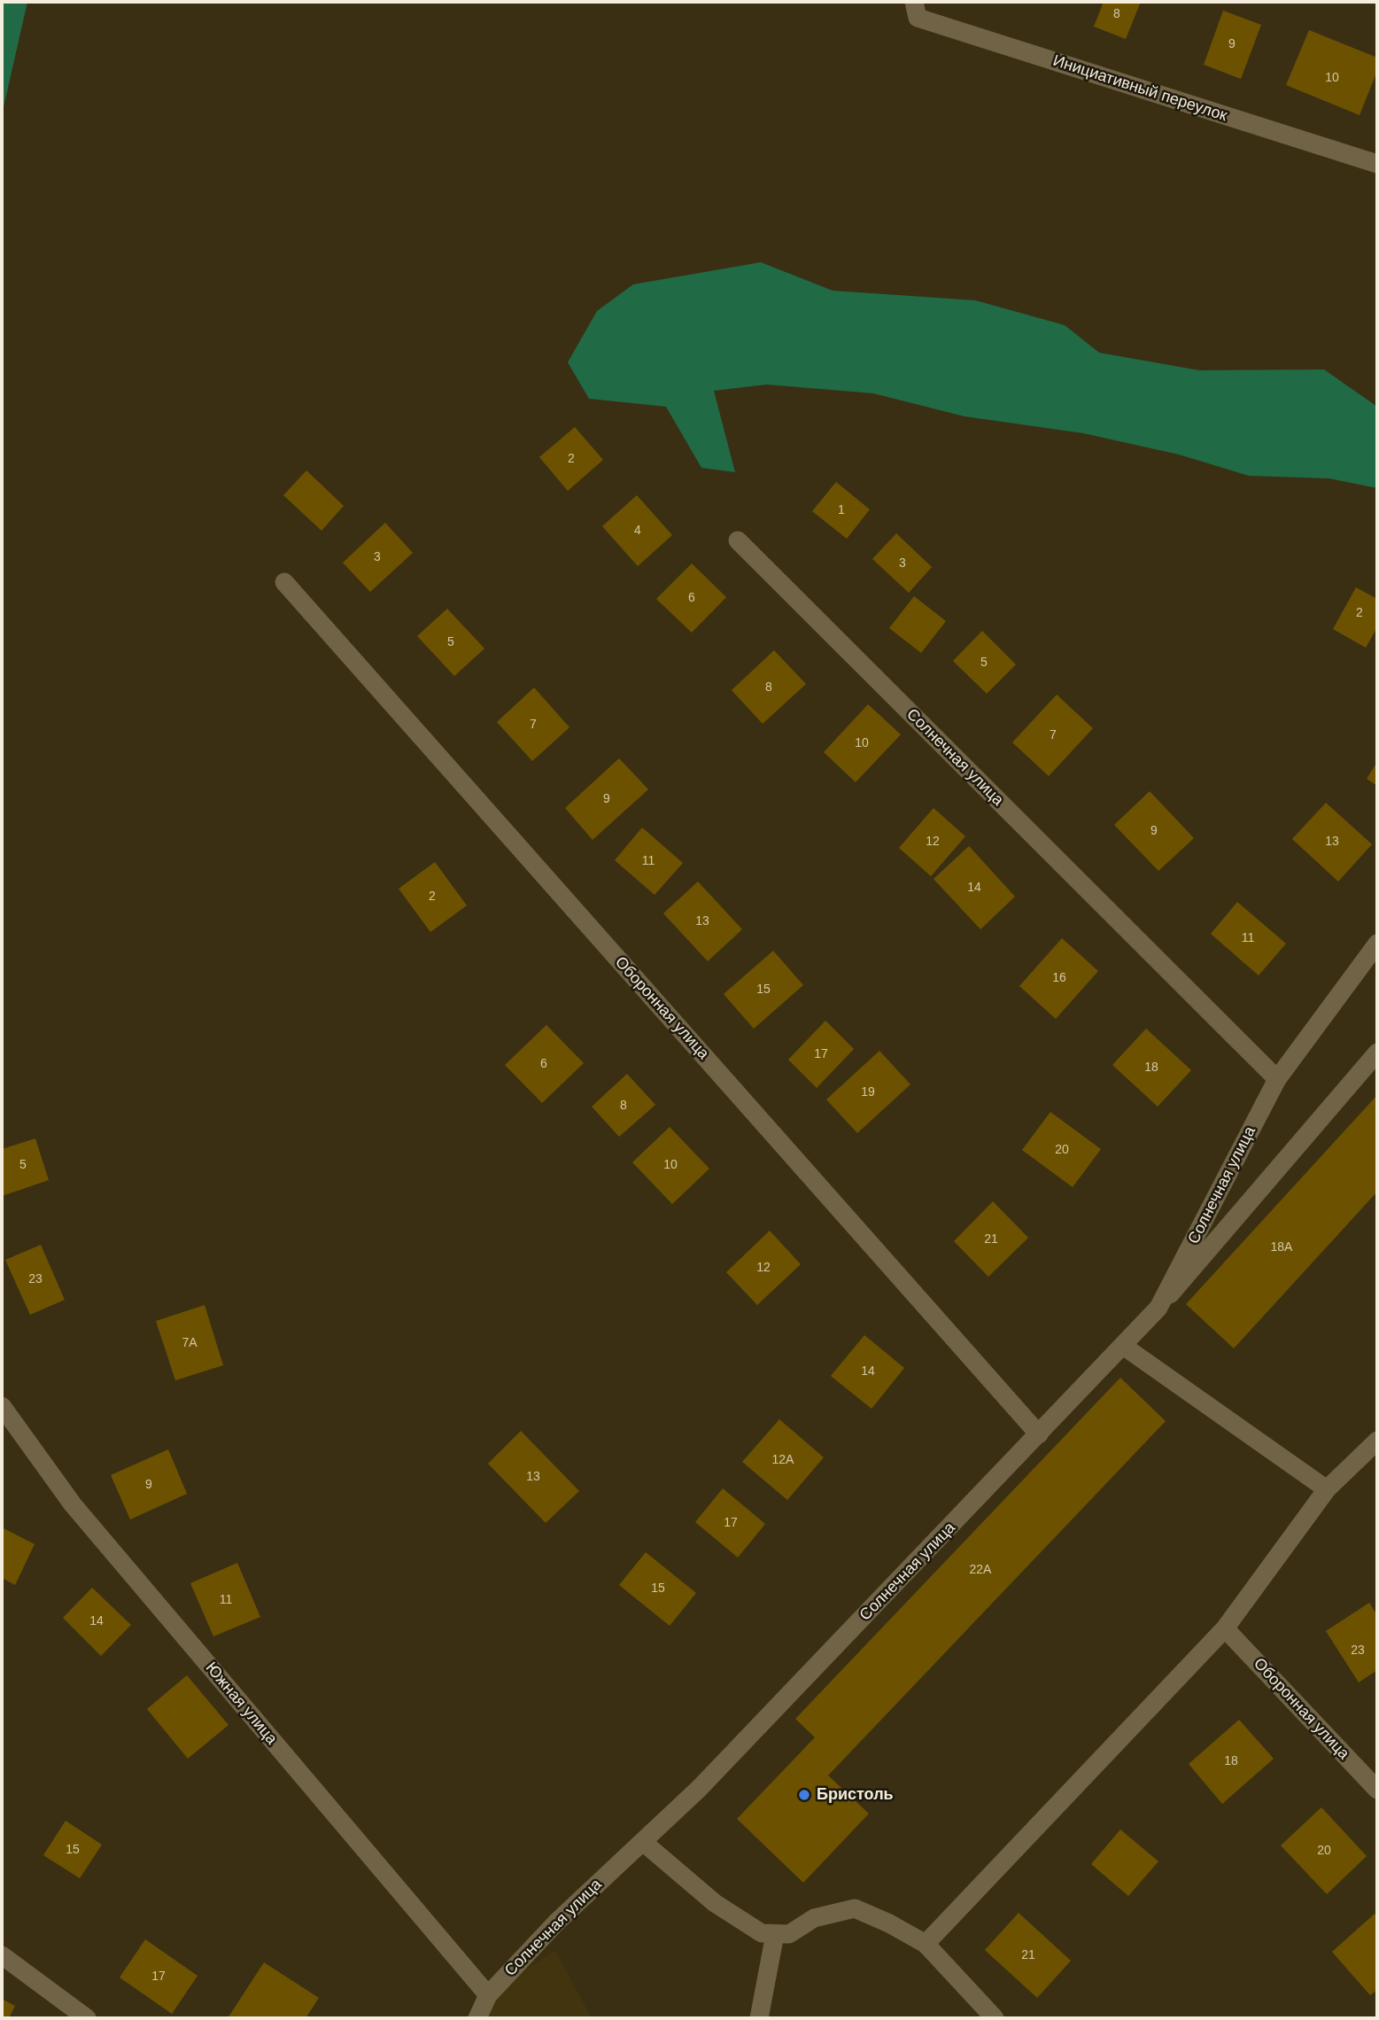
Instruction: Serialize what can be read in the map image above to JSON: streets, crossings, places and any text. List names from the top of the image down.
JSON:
{
  "streets": {
    "street": [
      "Инициативный переулок",
      "Солнечная улица",
      "Оборонная улица",
      "Южная улица"
    ]
  },
  "crossings": [
    ["Солнечная улица", "Оборонная улица"],
    ["Солнечная улица", "Южная улица"]
  ],
  "places": ["Бристоль"],
  "house_numbers": [
    "8",
    "9",
    "10",
    "2",
    "1",
    "4",
    "3",
    "3",
    "6",
    "2",
    "5",
    "5",
    "8",
    "7",
    "7",
    "10",
    "9",
    "9",
    "12",
    "13",
    "11",
    "14",
    "2",
    "13",
    "11",
    "16",
    "15",
    "17",
    "6",
    "18",
    "19",
    "8",
    "20",
    "5",
    "10",
    "21",
    "18А",
    "12",
    "23",
    "7А",
    "14",
    "12А",
    "13",
    "9",
    "17",
    "22А",
    "15",
    "11",
    "14",
    "23",
    "18",
    "15",
    "20",
    "21",
    "17"
  ]
}
